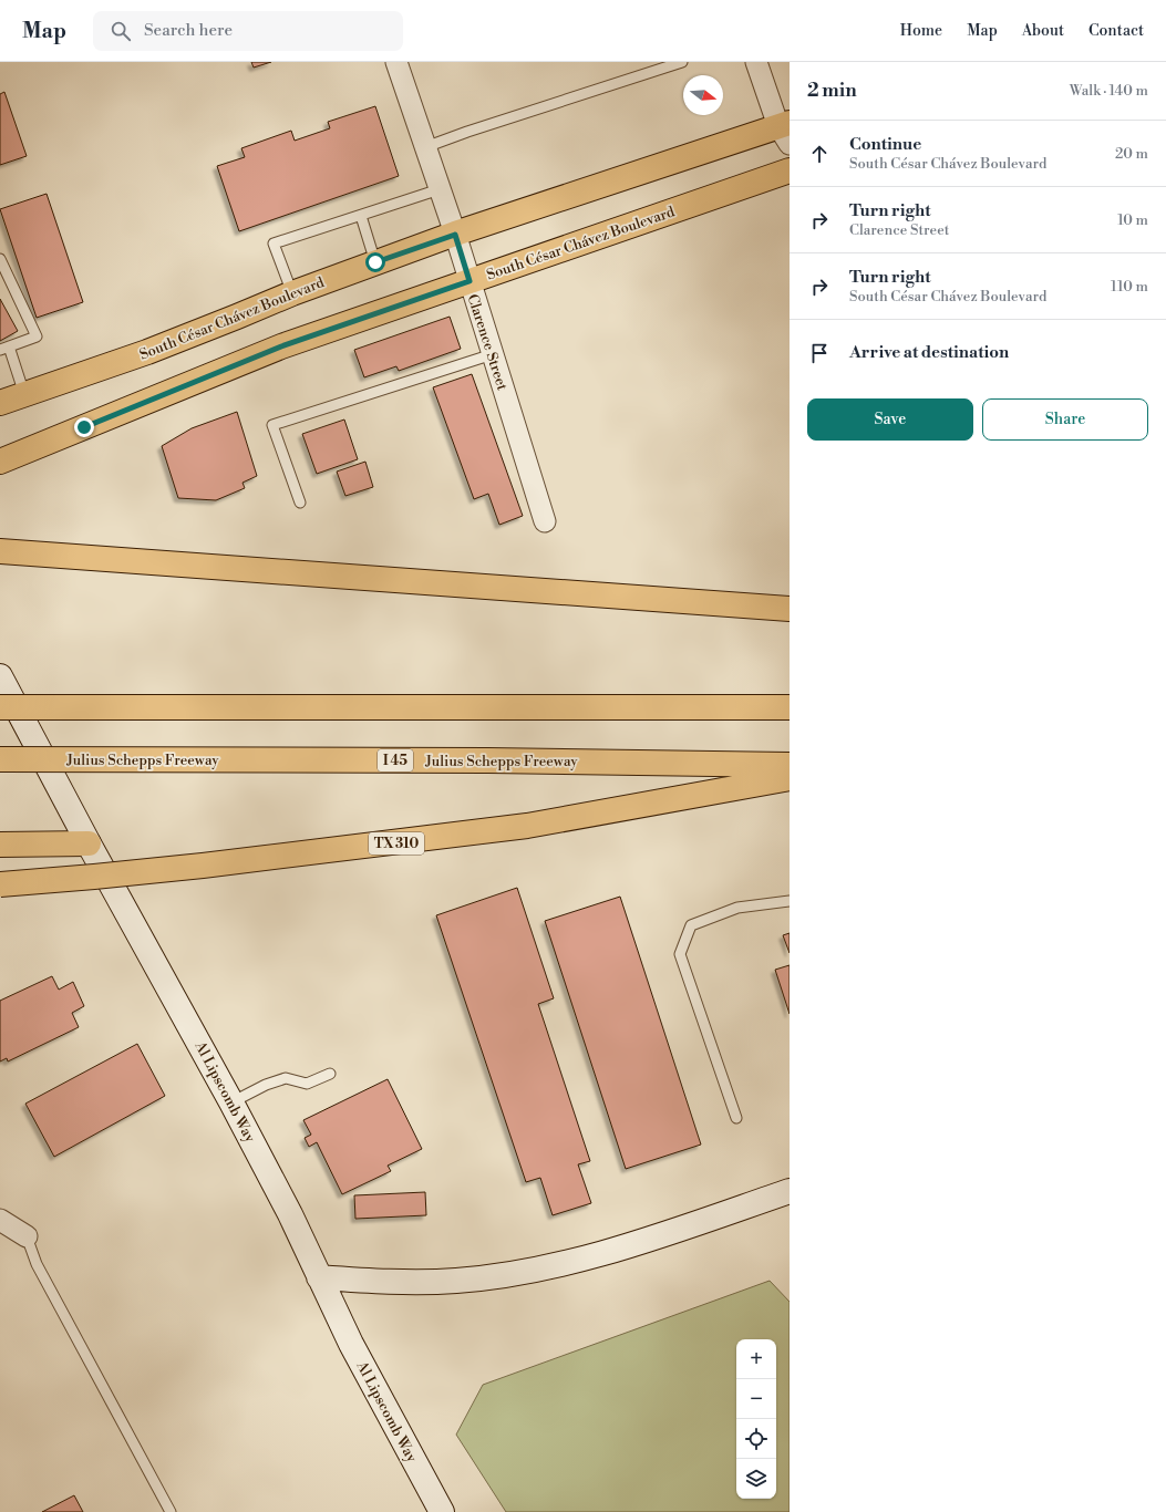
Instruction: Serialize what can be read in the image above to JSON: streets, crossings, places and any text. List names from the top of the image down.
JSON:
{
  "streets": {
    "main road": [
      "South César Chávez Boulevard",
      "Julius Schepps Freeway",
      "I 45",
      "TX 310",
      "Al Lipscomb Way"
    ],
    "street": ["Clarence Street"]
  },
  "crossings": [
    ["South César Chávez Boulevard", "Clarence Street"]
  ],
  "north": "right",
  "page": {
    "header": "Map",
    "search": "Search here",
    "nav": [
      "Home",
      "Map",
      "About",
      "Contact"
    ],
    "heading": ["2 min", "Walk · 140 m"],
    "list": [
      ["Continue", "South César Chávez Boulevard", "20 m"],
      ["Turn right", "Clarence Street", "10 m"],
      ["Turn right", "South César Chávez Boulevard", "110 m"],
      "Arrive at destination"
    ],
    "buttons": ["Save", "Share"],
    "map_buttons": ["+", "−"]
  }
}
